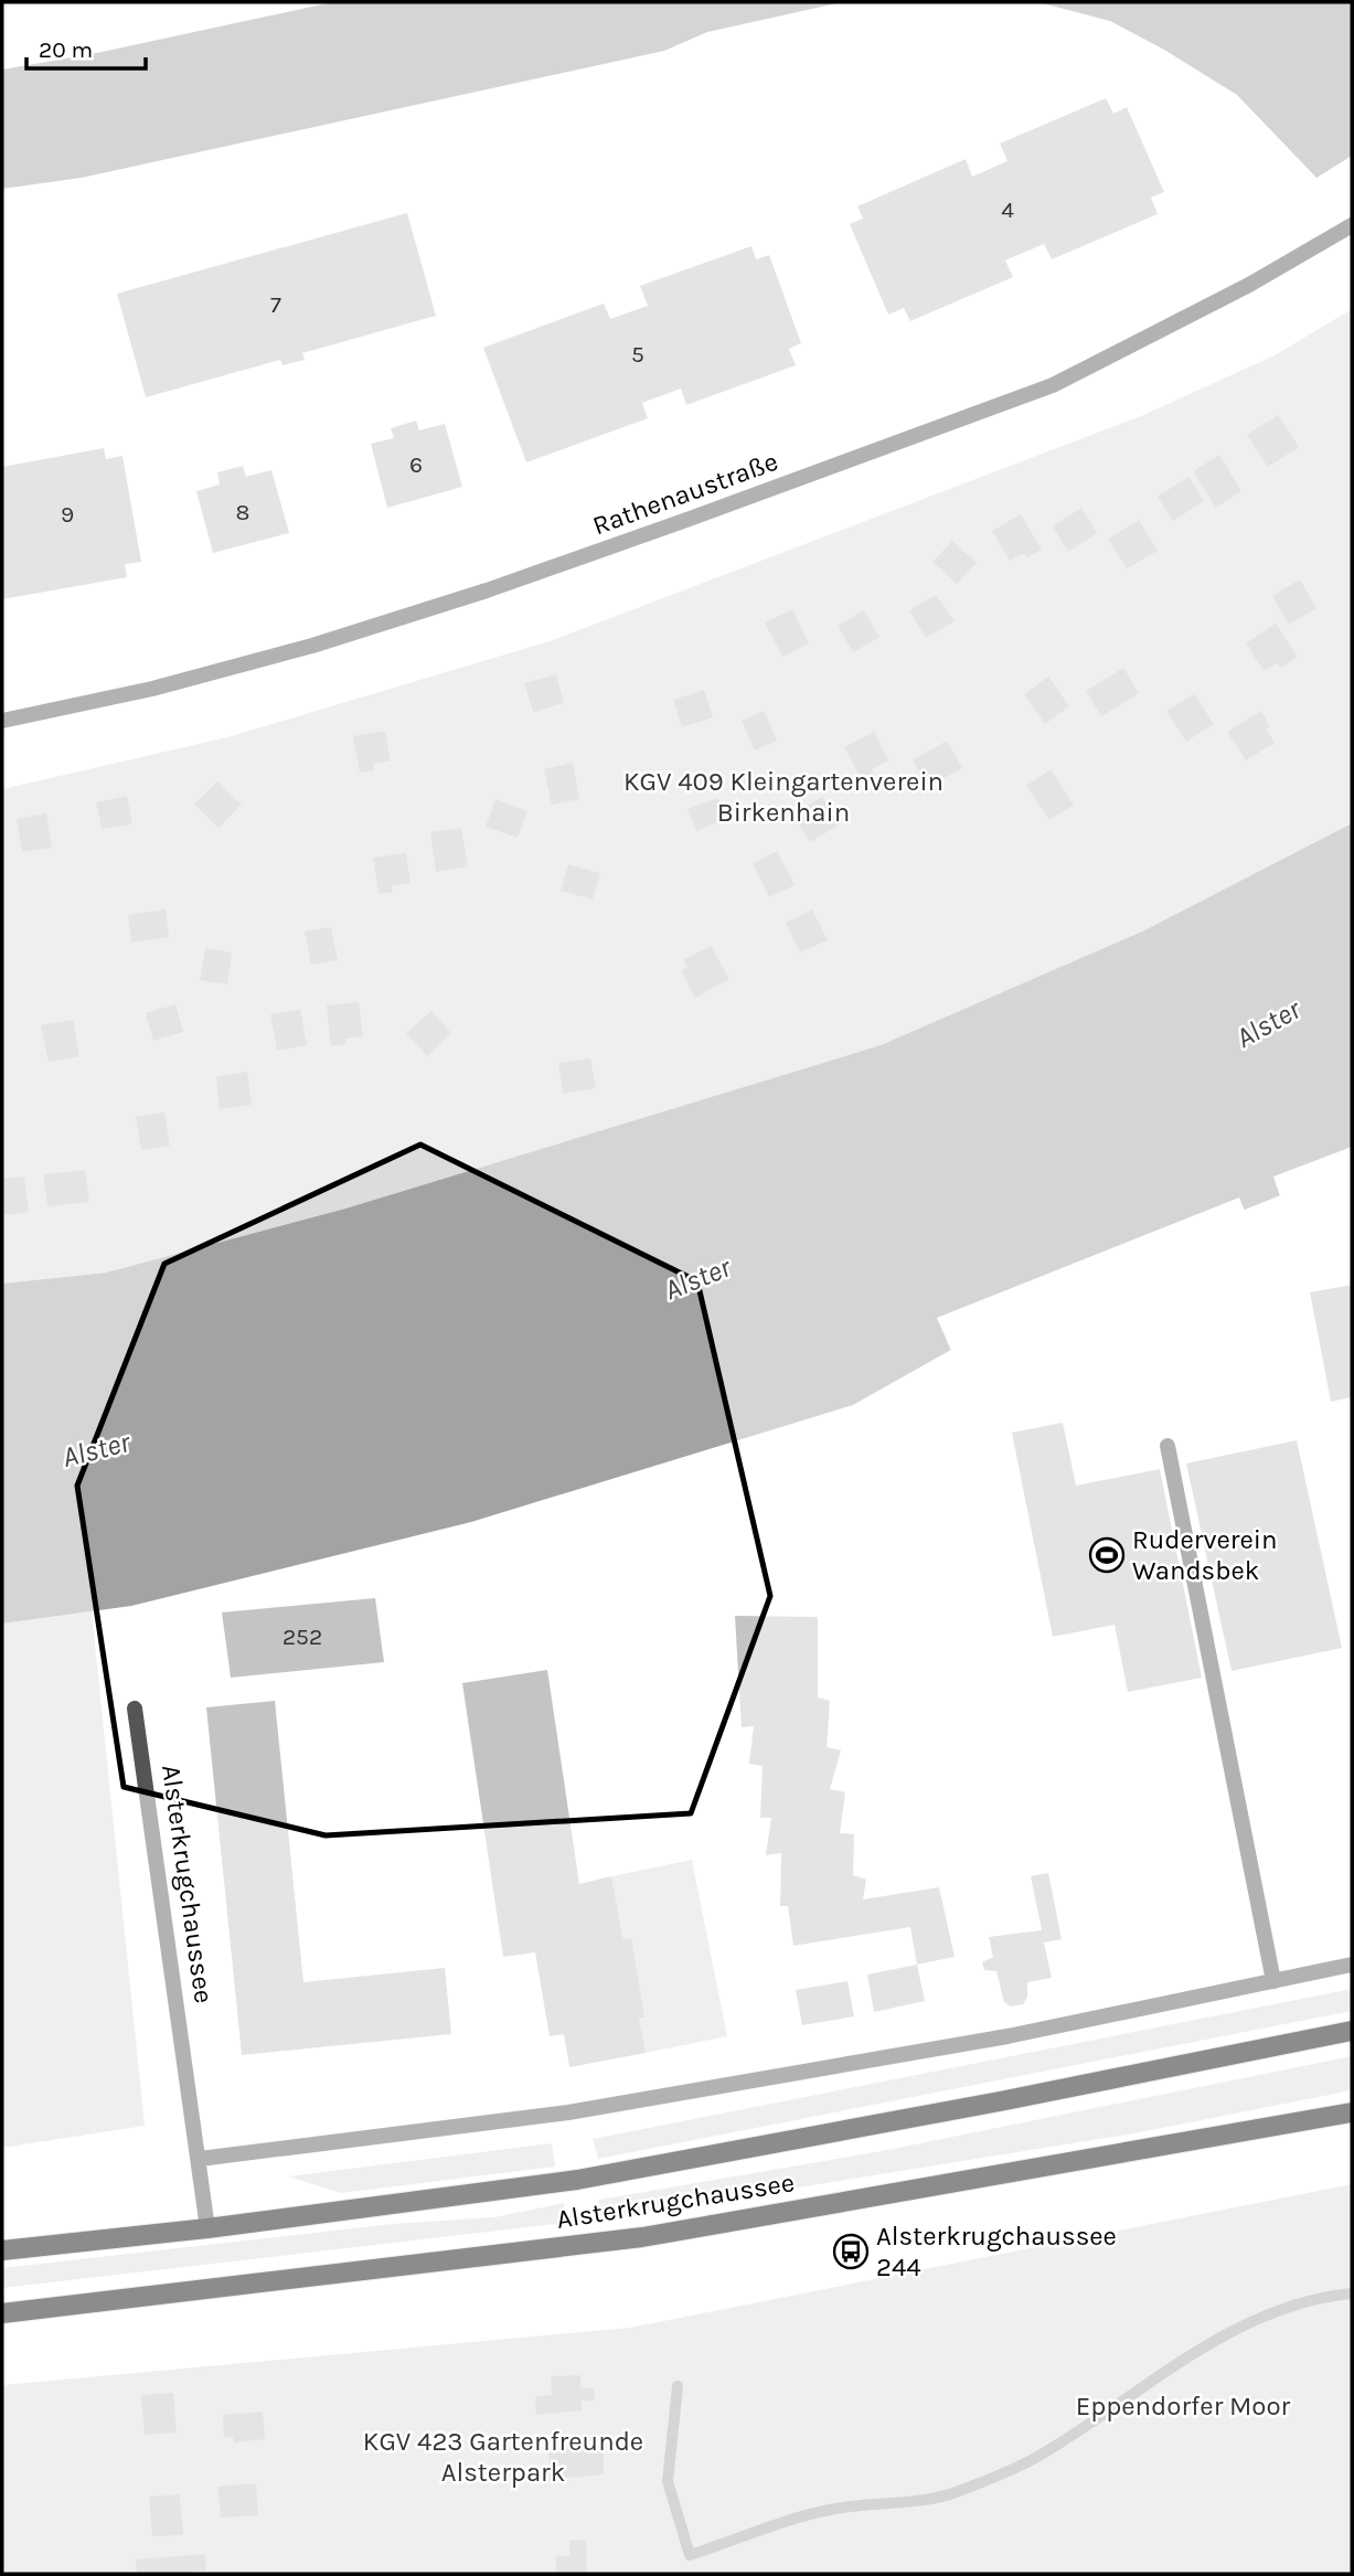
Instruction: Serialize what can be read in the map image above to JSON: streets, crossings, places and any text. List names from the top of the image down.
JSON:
{
  "streets": {
    "main road": ["Alsterkrugchaussee"],
    "street": ["Rathenaustraße"]
  },
  "water": ["Alster"],
  "parks": ["KGV 409 Kleingartenverein Birkenhain", "Eppendorfer Moor", "KGV 423 Gartenfreunde Alsterpark"],
  "places": {
    "sports": ["Ruderverein Wandsbek"],
    "bus stop": ["Alsterkrugchaussee 244"]
  },
  "house_numbers": [
    "4",
    "7",
    "5",
    "6",
    "8",
    "9",
    "252"
  ],
  "scale_bar": "20 m"
}
